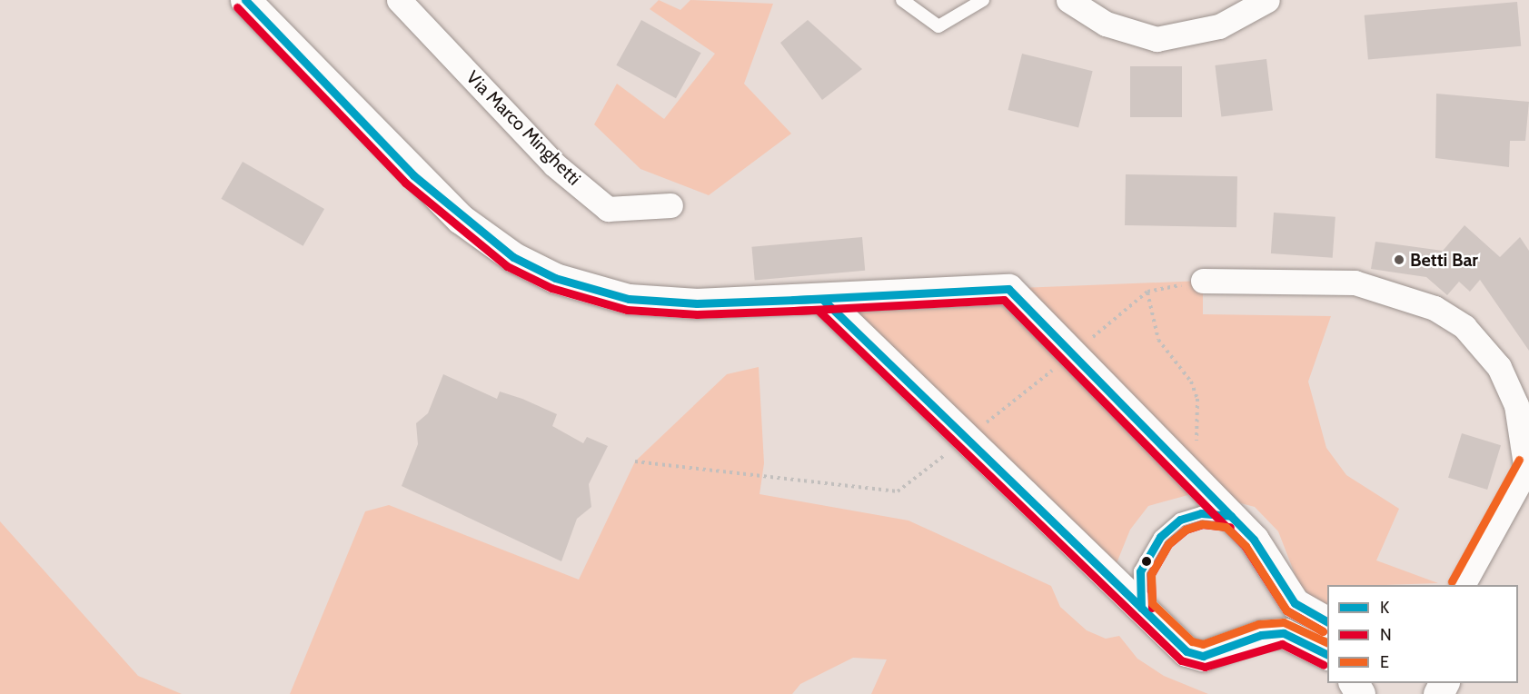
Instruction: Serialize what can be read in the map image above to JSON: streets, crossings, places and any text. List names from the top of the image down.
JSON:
{
  "streets": {
    "street": ["Via Marco Minghetti"]
  },
  "places": ["Betti Bar"],
  "lines": ["transit line K", "transit line N", "transit line E"],
  "legend": ["K", "N", "E"]
}
